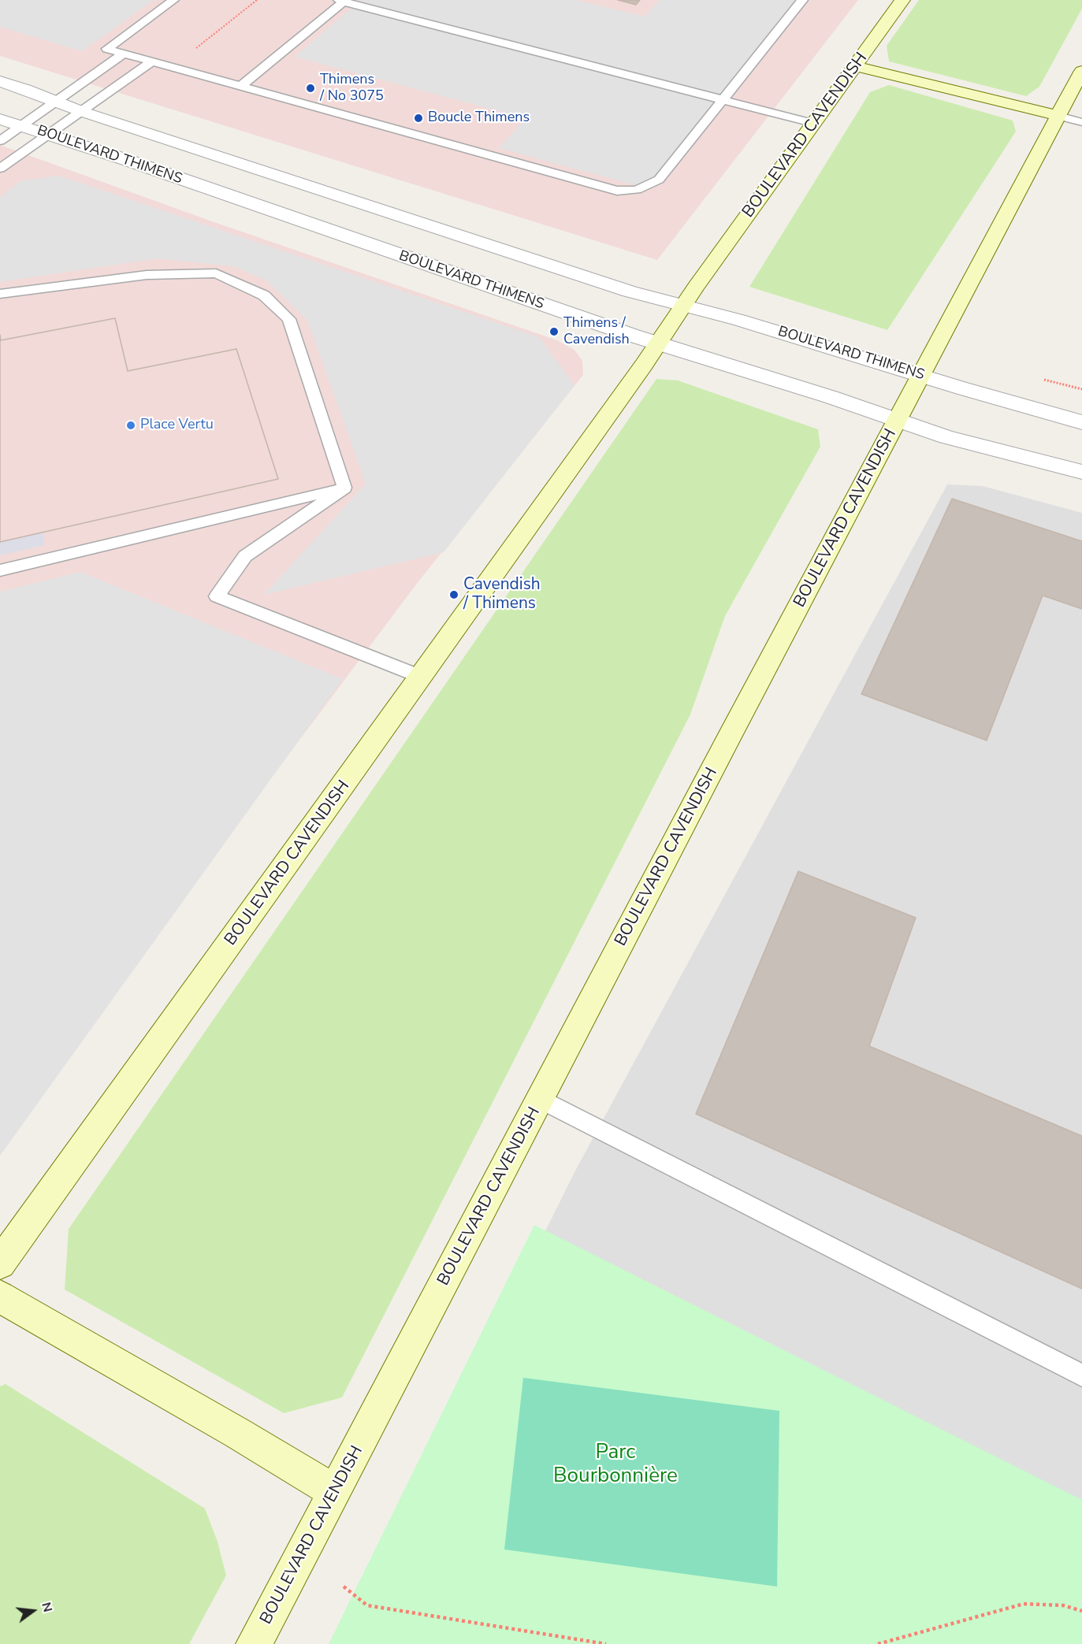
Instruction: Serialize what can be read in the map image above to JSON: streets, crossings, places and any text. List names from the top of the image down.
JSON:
{
  "streets": {
    "main road": ["BOULEVARD CAVENDISH"],
    "street": ["BOULEVARD THIMENS"]
  },
  "crossings": [
    ["BOULEVARD CAVENDISH", "BOULEVARD THIMENS"]
  ],
  "parks": ["Parc Bourbonnière"],
  "places": [
    "Thimens / No 3075",
    "Boucle Thimens",
    "Thimens / Cavendish",
    "Place Vertu",
    "Cavendish / Thimens"
  ],
  "north": "right"
}
